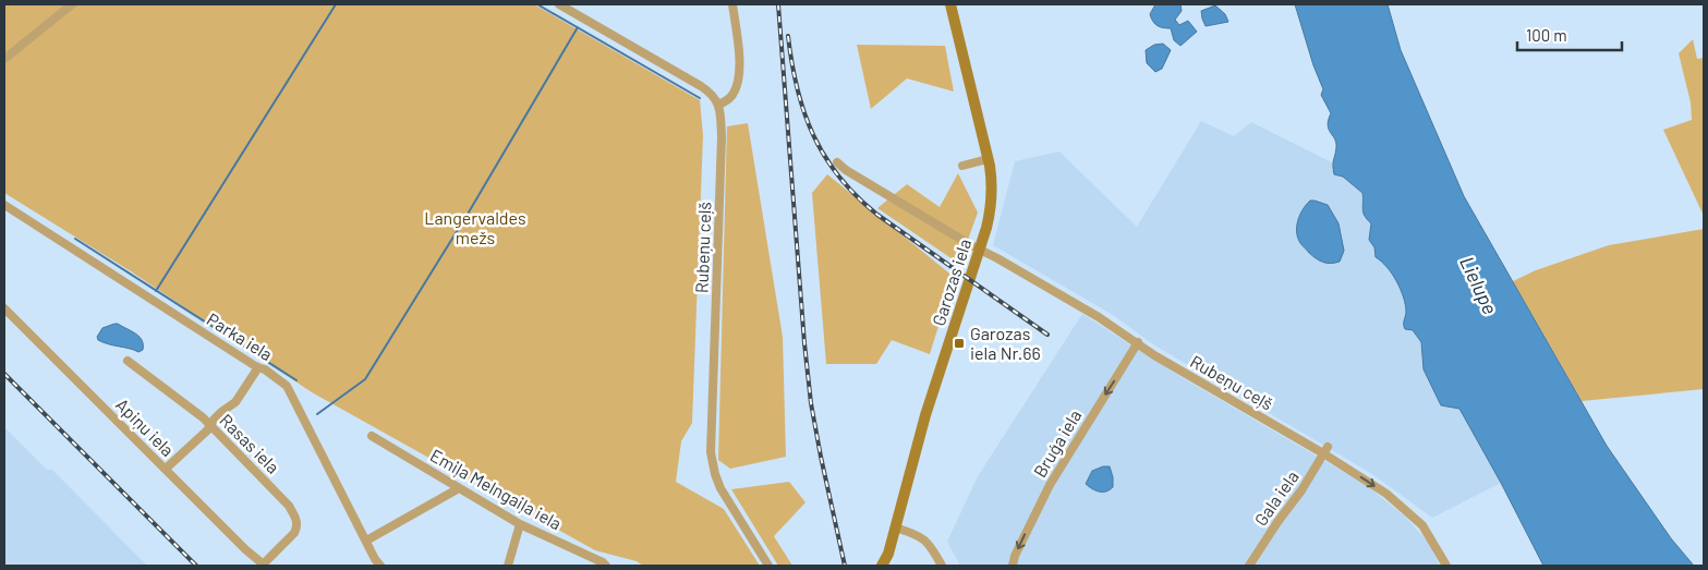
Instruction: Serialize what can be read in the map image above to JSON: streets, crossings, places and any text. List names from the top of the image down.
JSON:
{
  "streets": {
    "main road": ["Garozas iela"],
    "street": [
      "Rubeņu ceļš",
      "Parka iela",
      "Apiņu iela",
      "Rasas iela",
      "Bruģa iela",
      "Emiļa Melngaiļa iela",
      "Gala iela"
    ]
  },
  "crossings": [
    ["Rubeņu ceļš", "Garozas iela"],
    ["Rubeņu ceļš", "Bruģa iela"],
    ["Rubeņu ceļš", "Gala iela"],
    ["Apiņu iela", "Rasas iela"]
  ],
  "one_way": ["Bruģa iela"],
  "water": ["Lielupe"],
  "parks": ["Langervaldes mežs"],
  "places": {
    "transit": ["Garozas iela Nr.66"]
  },
  "scale_bar": "100 m"
}
